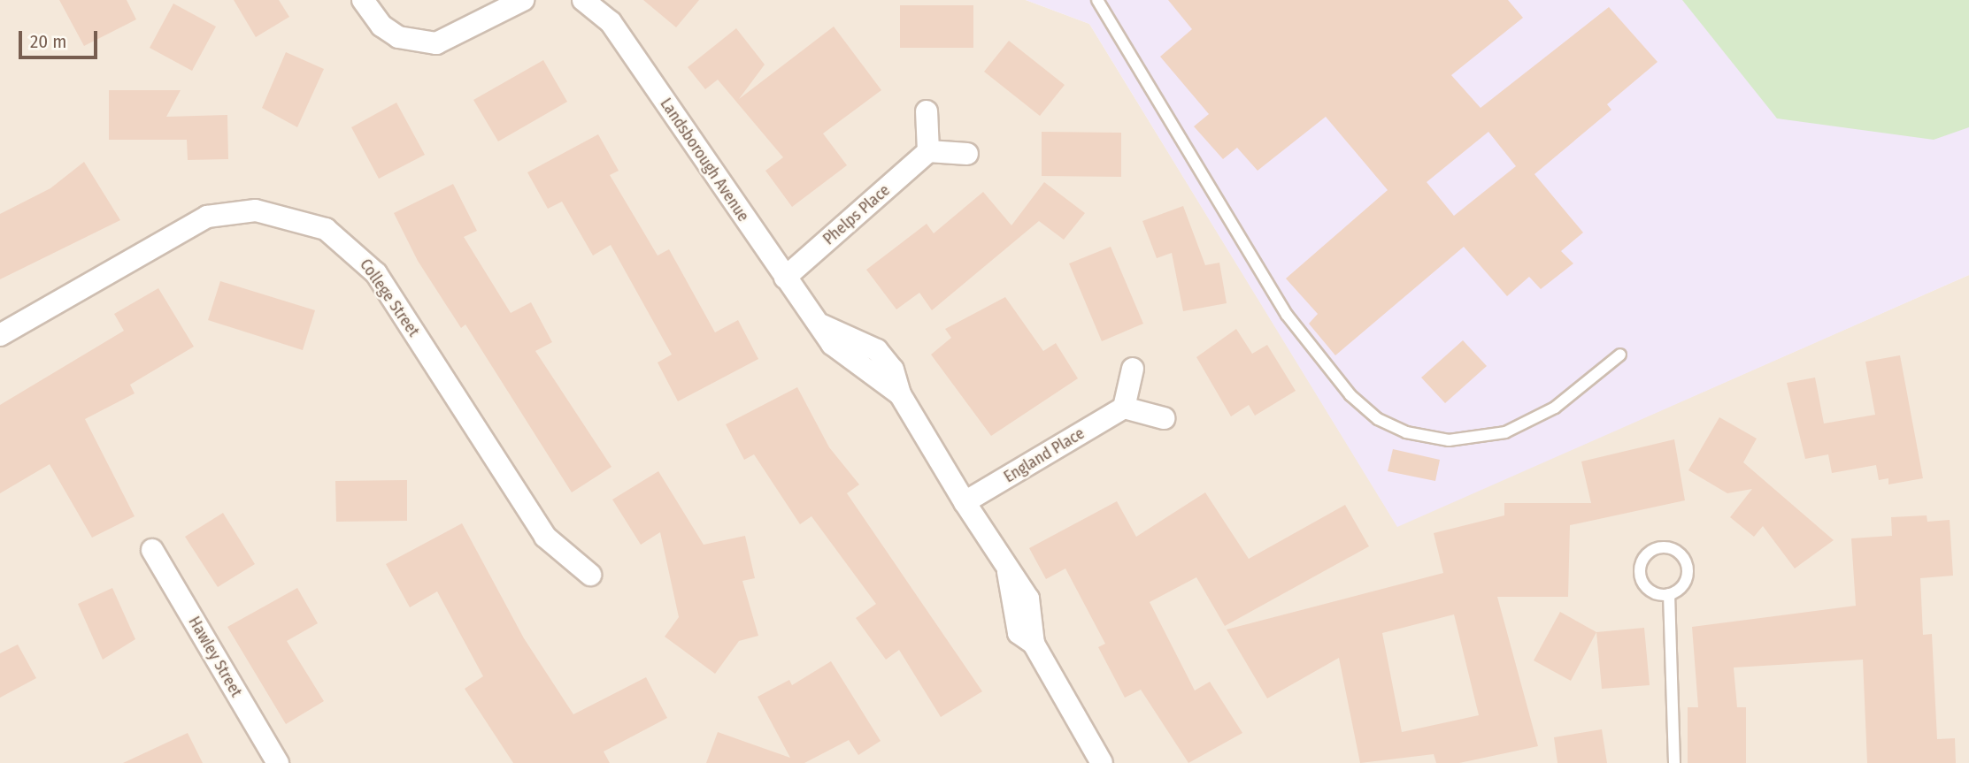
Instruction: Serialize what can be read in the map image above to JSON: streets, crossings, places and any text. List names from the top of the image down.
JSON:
{
  "streets": {
    "street": [
      "Landsborough Avenue",
      "Phelps Place",
      "College Street",
      "England Place",
      "Hawley Street"
    ]
  },
  "crossings": [
    ["Landsborough Avenue", "Phelps Place"],
    ["Landsborough Avenue", "England Place"]
  ],
  "scale_bar": "20 m"
}
